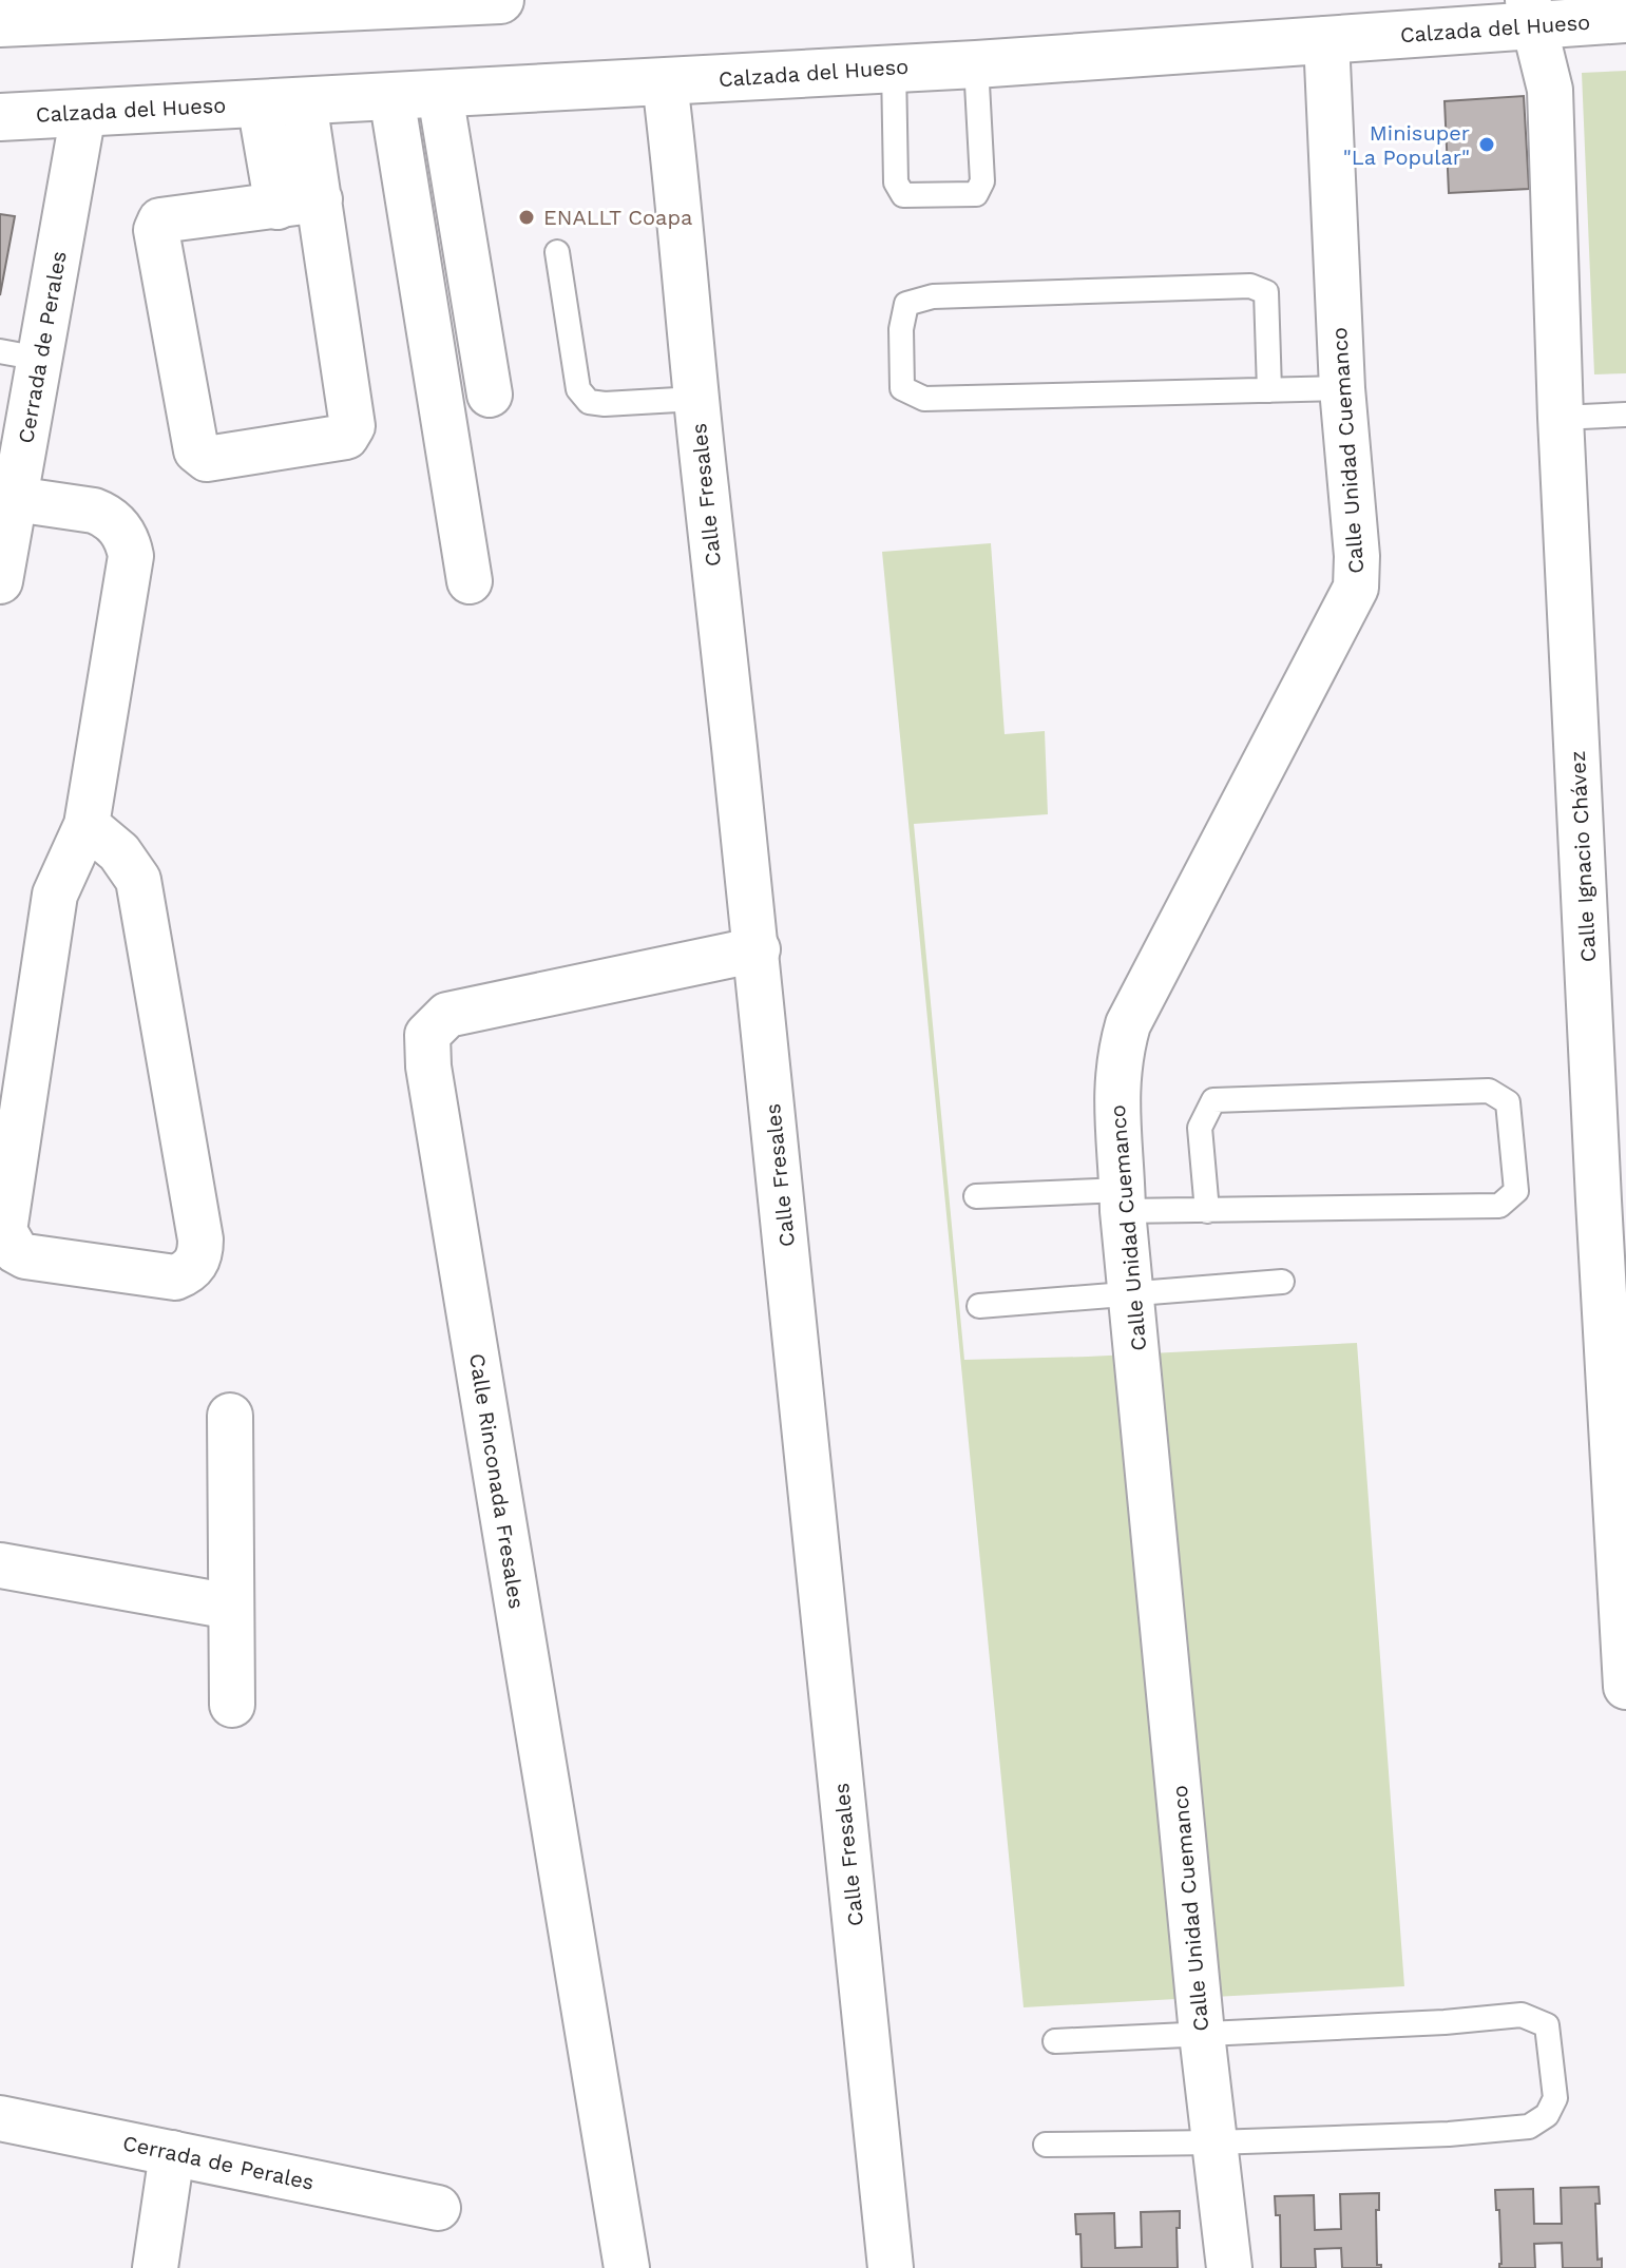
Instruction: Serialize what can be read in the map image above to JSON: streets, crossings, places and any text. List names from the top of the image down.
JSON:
{
  "streets": {
    "main road": ["Calzada del Hueso"],
    "street": [
      "Cerrada de Perales",
      "Calle Unidad Cuemanco",
      "Calle Fresales",
      "Calle Ignacio Chávez",
      "Calle Rinconada Fresales"
    ]
  },
  "crossings": [
    ["Calzada del Hueso", "Cerrada de Perales"],
    ["Calzada del Hueso", "Calle Unidad Cuemanco"],
    ["Calzada del Hueso", "Calle Fresales"],
    ["Calzada del Hueso", "Calle Ignacio Chávez"],
    ["Calle Fresales", "Calle Rinconada Fresales"]
  ],
  "places": ["Minisuper \"La Popular\"", "ENALLT Coapa"]
}
